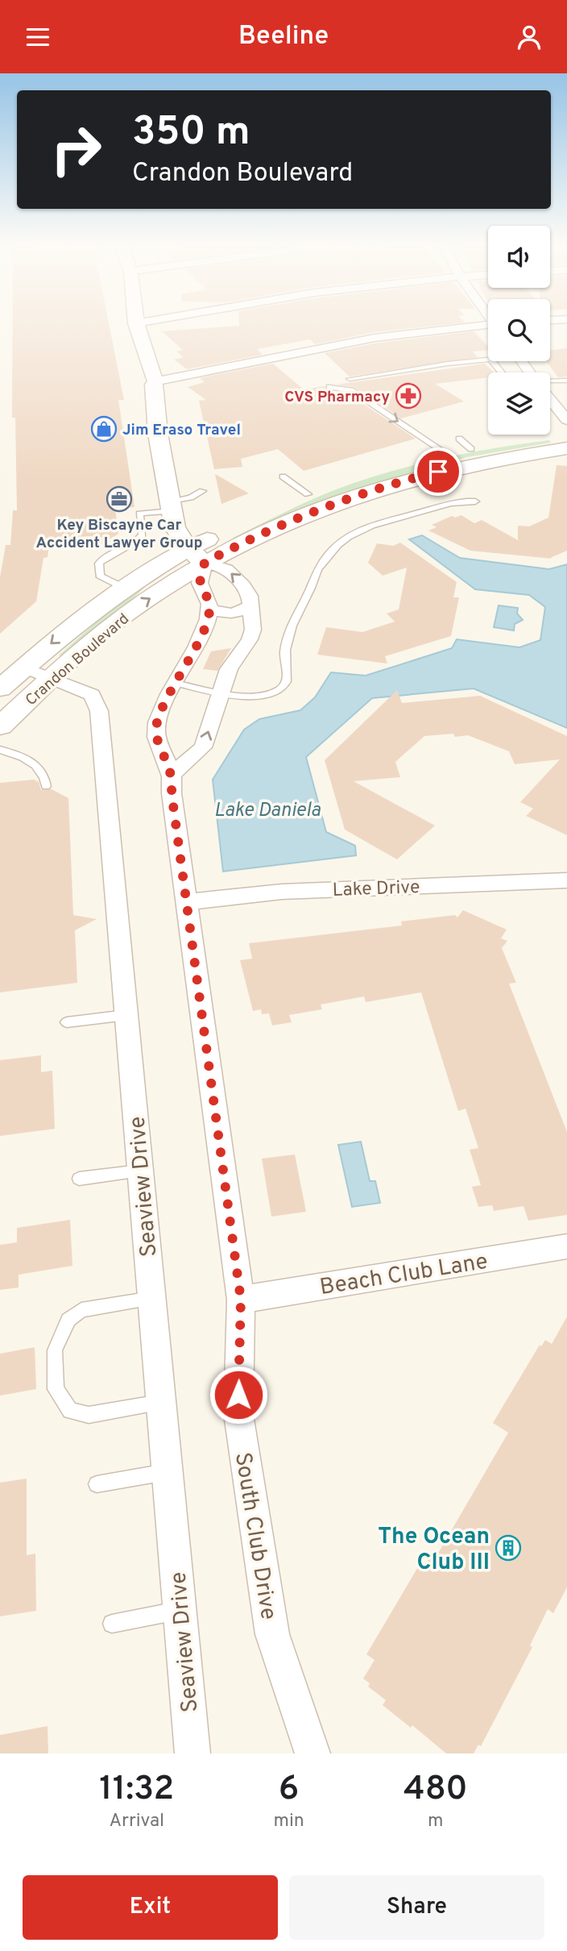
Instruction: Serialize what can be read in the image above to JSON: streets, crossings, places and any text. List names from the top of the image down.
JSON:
{
  "streets": {
    "main road": ["Crandon Boulevard"],
    "street": [
      "Lake Drive",
      "Seaview Drive",
      "Beach Club Lane",
      "South Club Drive"
    ]
  },
  "crossings": [
    ["Crandon Boulevard", "Seaview Drive"],
    ["Lake Drive", "South Club Drive"],
    ["Beach Club Lane", "South Club Drive"]
  ],
  "water": ["Lake Daniela"],
  "places": {
    "pharmacy": ["CVS Pharmacy"],
    "shop": ["Jim Eraso Travel"],
    "office": ["Key Biscayne Car Accident Lawyer Group"],
    "building": ["The Ocean Club III"]
  },
  "page": {
    "header": "Beeline",
    "turn": ["350 m", "Crandon Boulevard"],
    "eta": [
      "11:32",
      "Arrival",
      "6",
      "min",
      "480",
      "m"
    ],
    "buttons": ["Exit", "Share"]
  }
}
